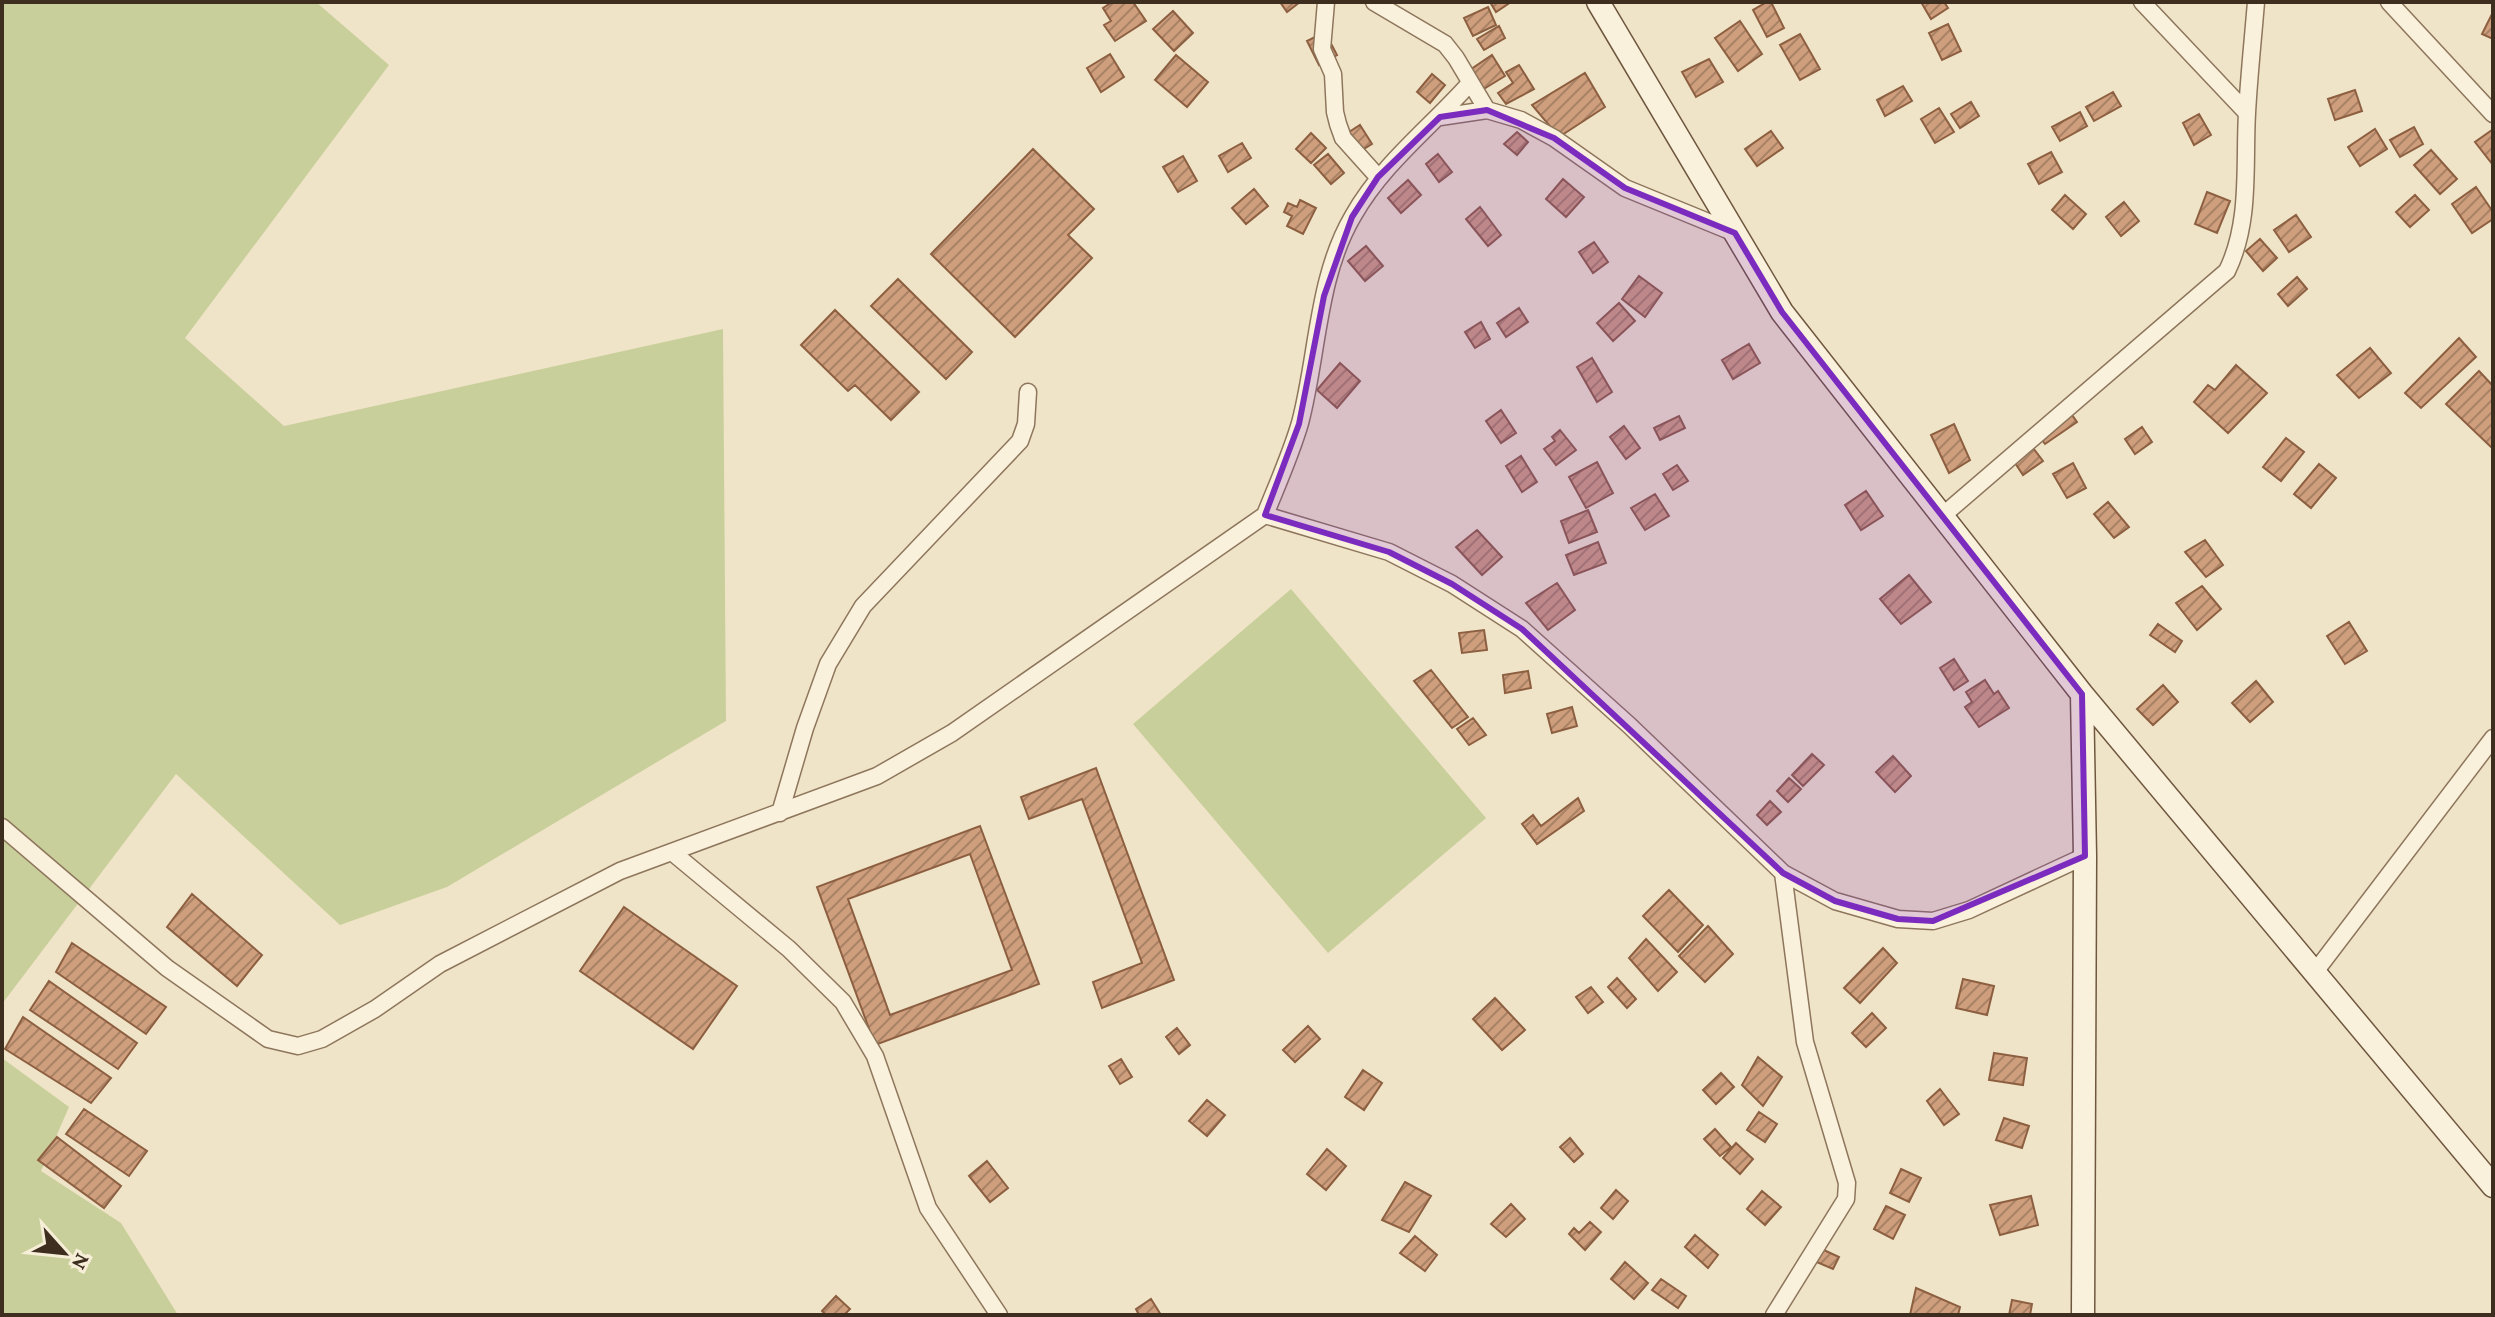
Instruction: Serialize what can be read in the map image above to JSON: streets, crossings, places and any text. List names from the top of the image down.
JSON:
{
  "north": "bottom right"
}
